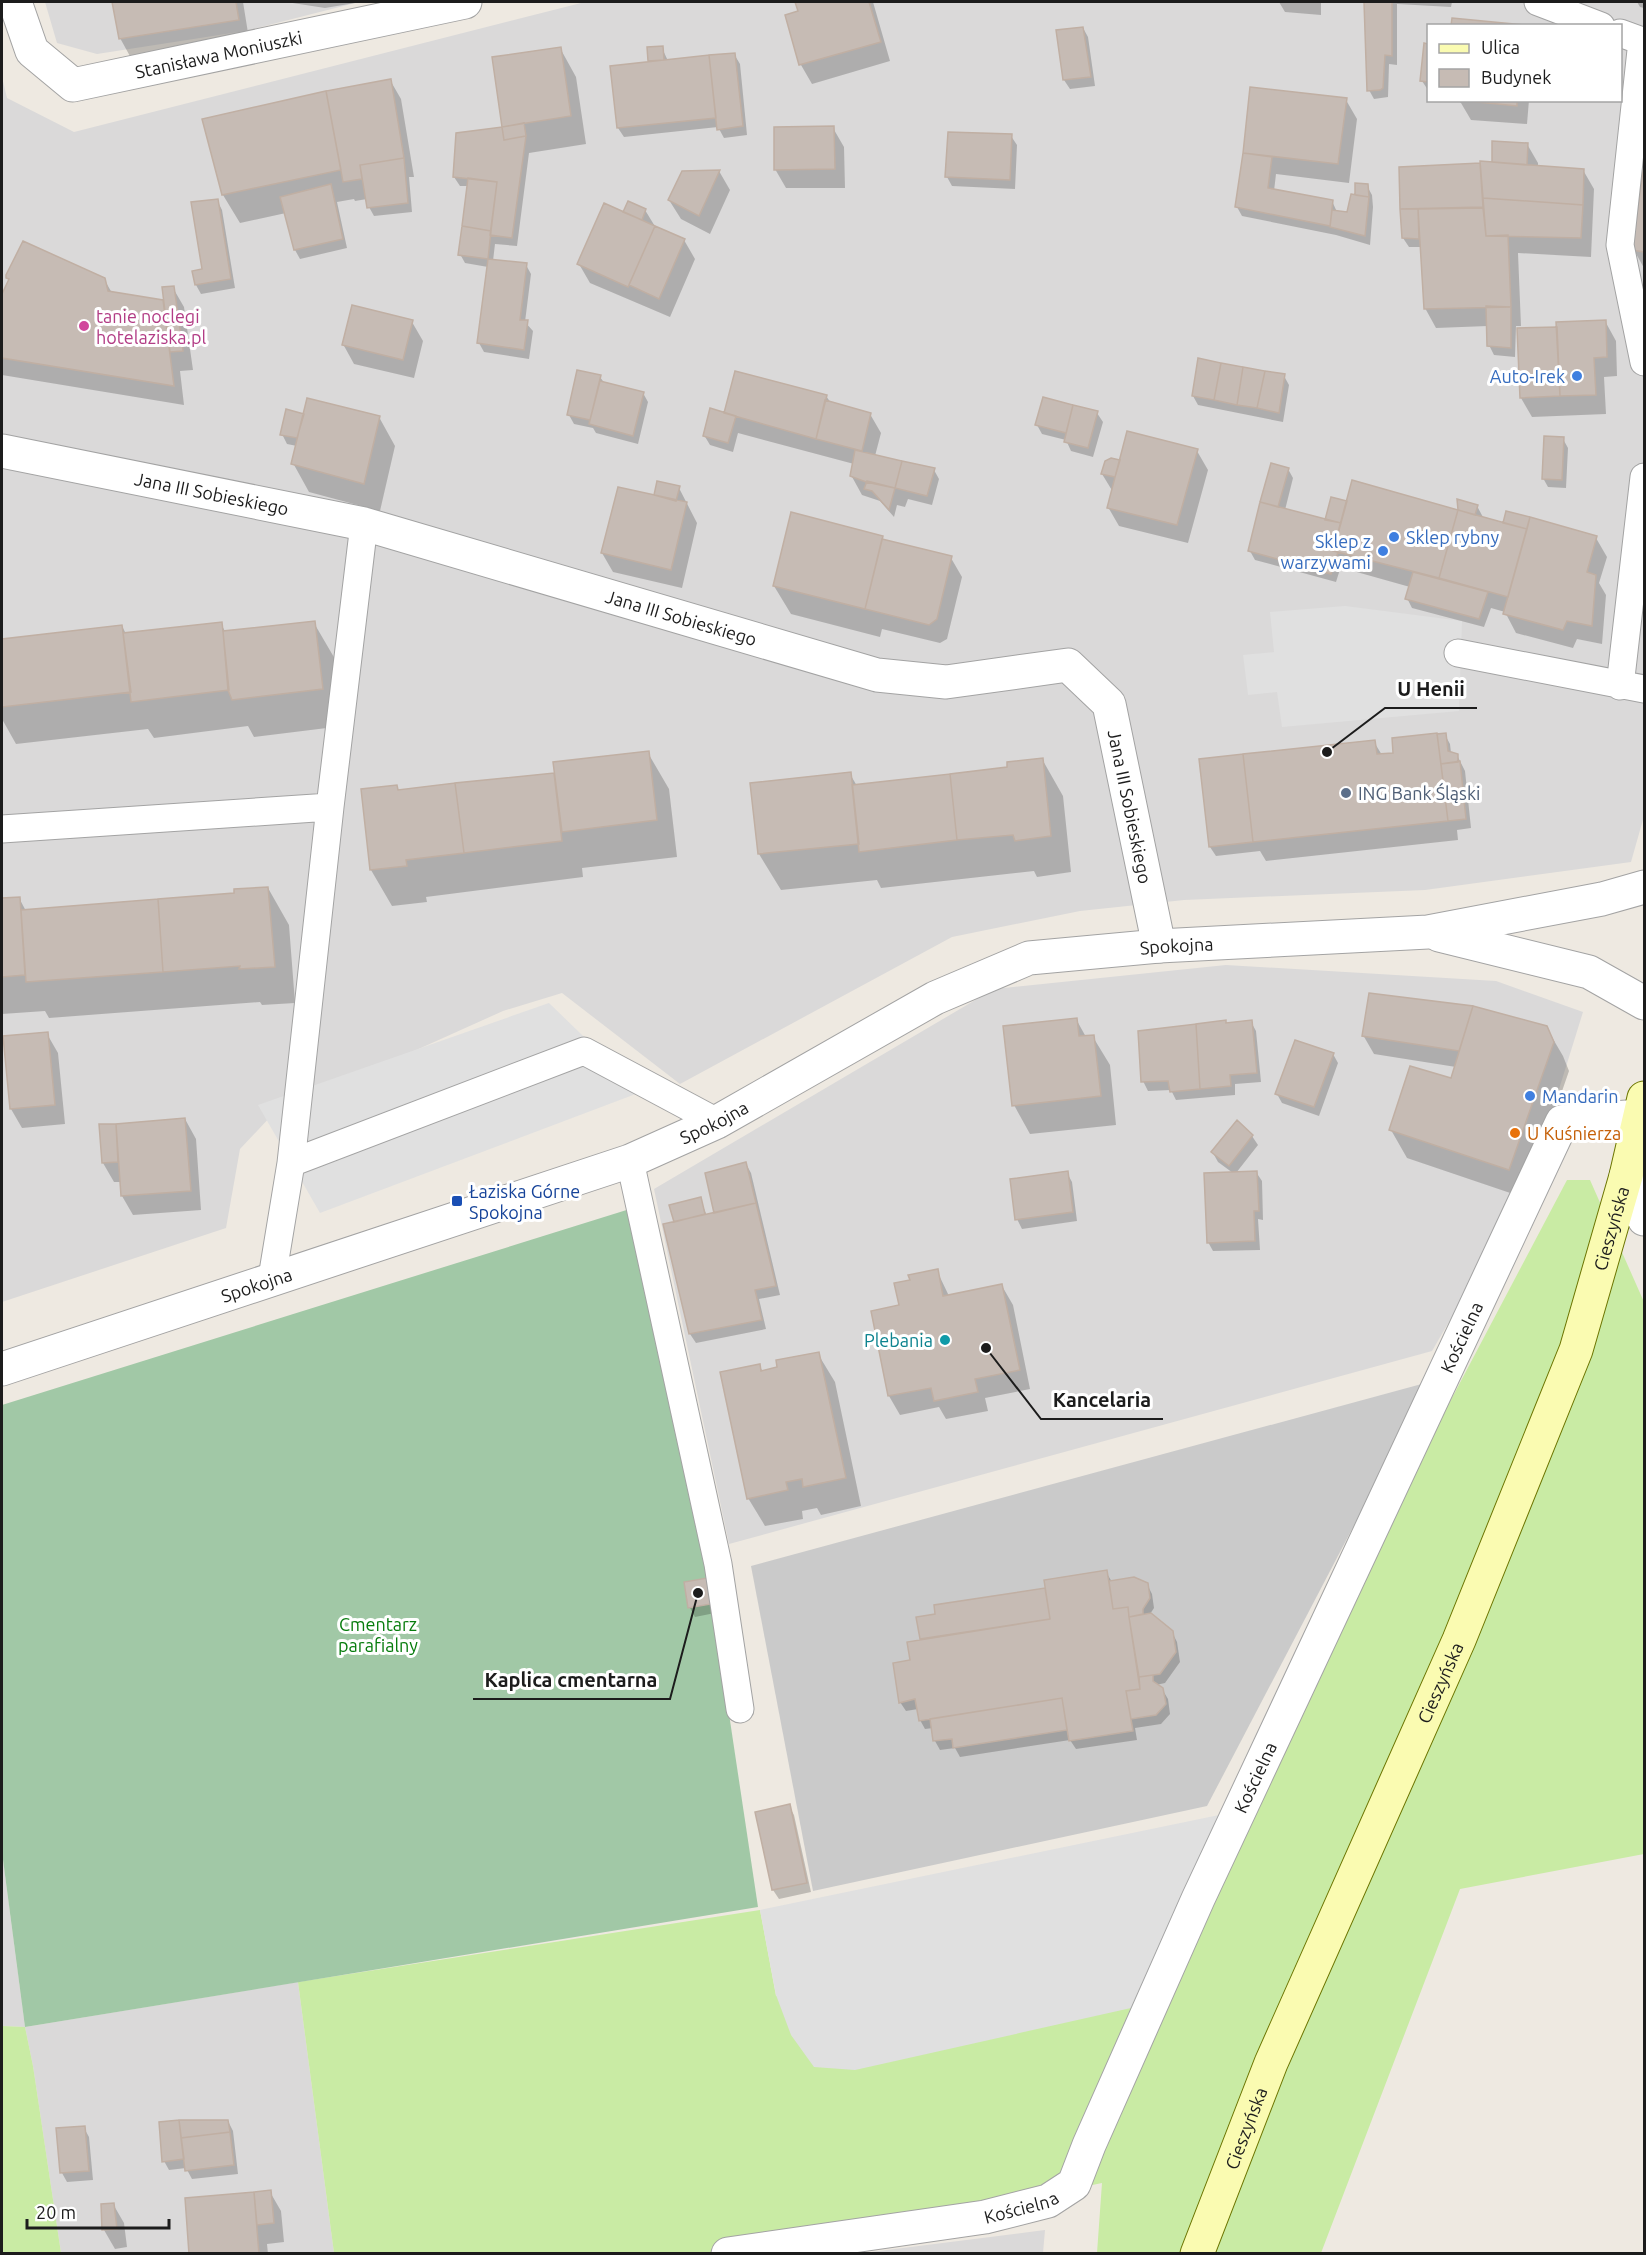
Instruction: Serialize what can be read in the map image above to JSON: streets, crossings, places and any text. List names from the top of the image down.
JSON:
{
  "streets": {
    "street": [
      "Stanisława Moniuszki",
      "Jana III Sobieskiego",
      "Spokojna",
      "Cieszyńska",
      "Kościelna"
    ]
  },
  "crossings": [
    ["Jana III Sobieskiego", "Spokojna"],
    ["Cieszyńska", "Kościelna"]
  ],
  "parks": ["Cmentarz parafialny"],
  "places": {
    "other": [
      "tanie noclegi hotelaziska.pl",
      "Auto-Irek",
      "Sklep rybny",
      "Sklep z warzywami",
      "U Henii",
      "ING Bank Śląski",
      "Mandarin",
      "U Kuśnierza",
      "Plebania",
      "Kancelaria",
      "Kaplica cmentarna"
    ],
    "transit": ["Łaziska Górne Spokojna"]
  },
  "legend": ["Ulica", "Budynek"],
  "scale_bar": "20 m"
}
